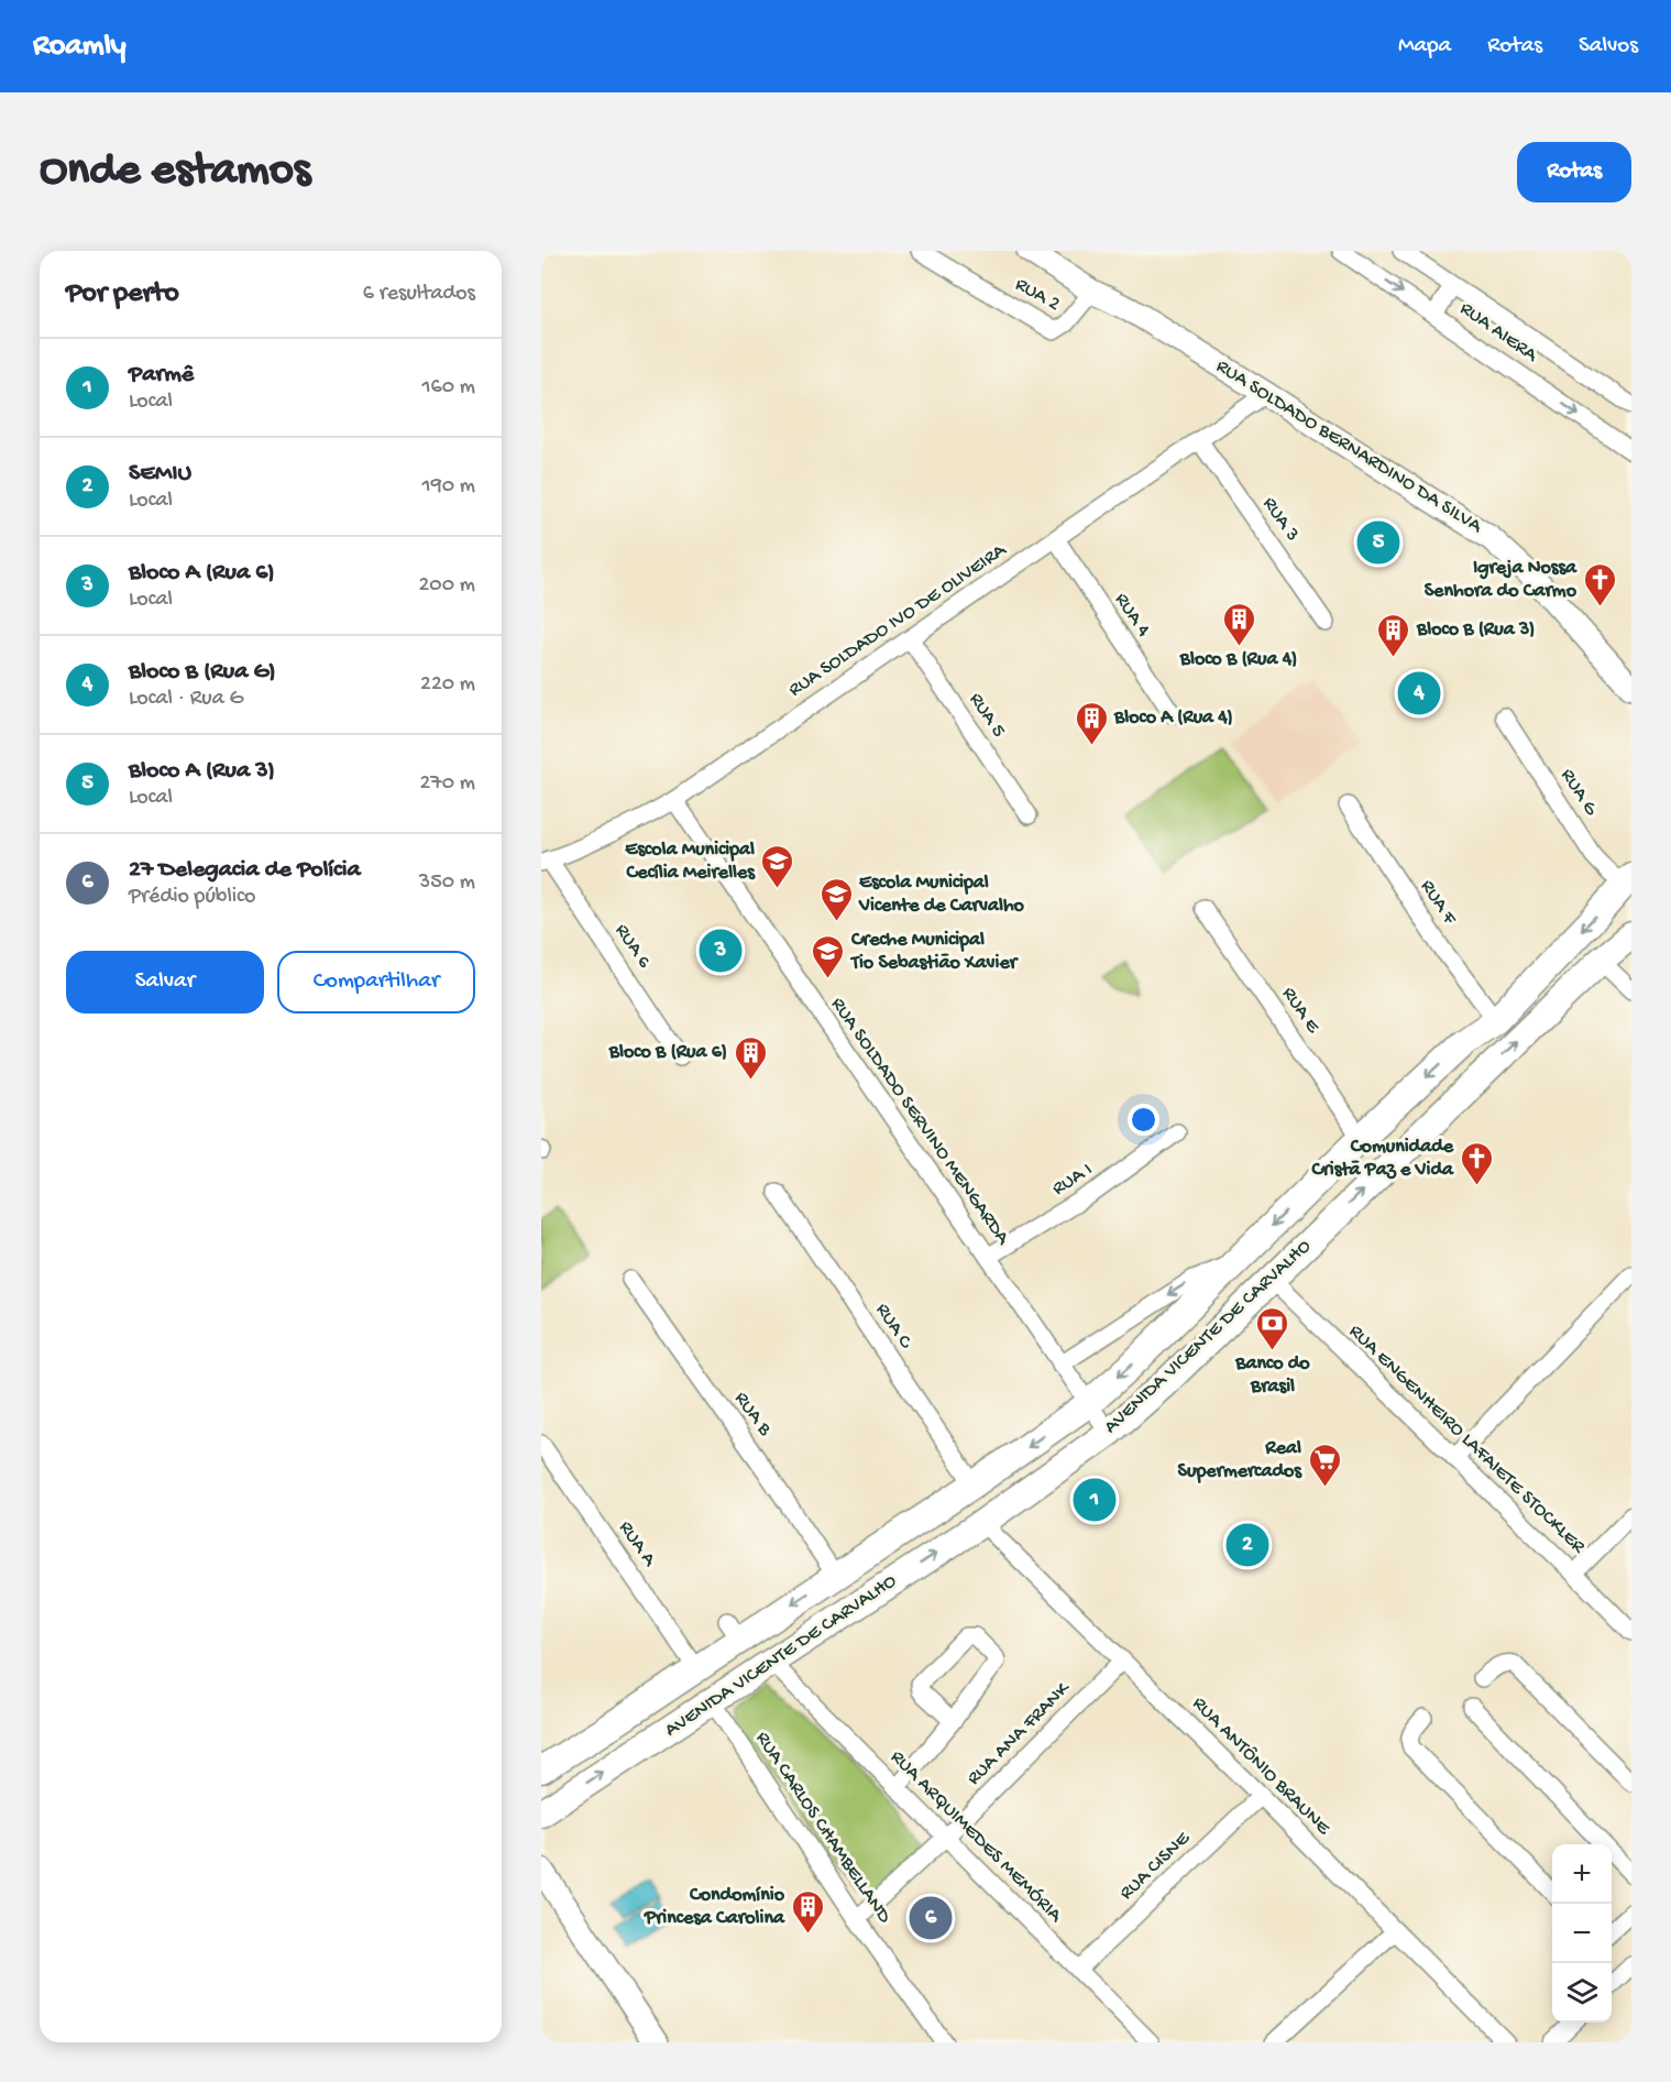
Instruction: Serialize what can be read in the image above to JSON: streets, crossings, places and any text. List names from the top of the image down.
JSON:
{
  "streets": {
    "main road": ["AVENIDA VICENTE DE CARVALHO"],
    "street": [
      "RUA 2",
      "RUA AIERA",
      "RUA SOLDADO BERNARDINO DA SILVA",
      "RUA 3",
      "RUA 4",
      "RUA SOLDADO IVO DE OLIVEIRA",
      "RUA 5",
      "RUA G",
      "RUA F",
      "RUA 6",
      "RUA E",
      "RUA SOLDADO SERVINO MENGARDA",
      "RUA I",
      "RUA C",
      "RUA B",
      "RUA ENGENHEIRO LAFAIETE STOCKLER",
      "RUA A",
      "RUA ANA FRANK",
      "RUA ANTÔNIO BRAUNE",
      "RUA CARLOS CHAMBELLAND",
      "RUA ARQUIMEDES MEMÓRIA",
      "RUA CISNE"
    ]
  },
  "crossings": [
    ["RUA 2", "RUA SOLDADO BERNARDINO DA SILVA"],
    ["RUA SOLDADO BERNARDINO DA SILVA", "RUA SOLDADO IVO DE OLIVEIRA"],
    ["RUA 3", "RUA SOLDADO IVO DE OLIVEIRA"],
    ["RUA 4", "RUA SOLDADO IVO DE OLIVEIRA"],
    ["RUA SOLDADO IVO DE OLIVEIRA", "RUA 5"],
    ["RUA SOLDADO IVO DE OLIVEIRA", "RUA 6"],
    ["RUA SOLDADO IVO DE OLIVEIRA", "RUA SOLDADO SERVINO MENGARDA"],
    ["RUA G", "AVENIDA VICENTE DE CARVALHO"],
    ["RUA F", "AVENIDA VICENTE DE CARVALHO"],
    ["RUA E", "AVENIDA VICENTE DE CARVALHO"],
    ["RUA SOLDADO SERVINO MENGARDA", "RUA I"],
    ["RUA SOLDADO SERVINO MENGARDA", "AVENIDA VICENTE DE CARVALHO"],
    ["RUA C", "AVENIDA VICENTE DE CARVALHO"],
    ["AVENIDA VICENTE DE CARVALHO", "RUA B"],
    ["AVENIDA VICENTE DE CARVALHO", "RUA ENGENHEIRO LAFAIETE STOCKLER"],
    ["AVENIDA VICENTE DE CARVALHO", "RUA A"],
    ["AVENIDA VICENTE DE CARVALHO", "RUA ANTÔNIO BRAUNE"],
    ["AVENIDA VICENTE DE CARVALHO", "RUA CARLOS CHAMBELLAND"],
    ["AVENIDA VICENTE DE CARVALHO", "RUA ARQUIMEDES MEMÓRIA"],
    ["RUA ANA FRANK", "RUA ANTÔNIO BRAUNE"],
    ["RUA ANA FRANK", "RUA CARLOS CHAMBELLAND"],
    ["RUA ANA FRANK", "RUA ARQUIMEDES MEMÓRIA"],
    ["RUA ANTÔNIO BRAUNE", "RUA CISNE"],
    ["RUA ARQUIMEDES MEMÓRIA", "RUA CISNE"]
  ],
  "places": {
    "church": ["Igreja Nossa Senhora do Carmo", "Comunidade Cristã Paz e Vida"],
    "building": [
      "Bloco B (Rua 4)",
      "Bloco B (Rua 3)",
      "Bloco A (Rua 4)",
      "Bloco B (Rua 6)",
      "Condomínio Princesa Carolina"
    ],
    "school or university": ["Escola Municipal Cecília Meirelles", "Escola Municipal Vicente de Carvalho", "Creche Municipal Tio Sebastião Xavier"],
    "bank": ["Banco do Brasil"],
    "supermarket": ["Real Supermercados"]
  },
  "page": {
    "header": "Roamly",
    "nav": ["Mapa", "Rotas", "Salvos"],
    "buttons": [
      "Rotas",
      ["Salvar", "Compartilhar"]
    ],
    "title": "Onde estamos",
    "heading": ["Por perto", "6 resultados"],
    "list": [
      {
        "mark": "1",
        "name": "Parmê",
        "note": "Local",
        "value": "160 m"
      },
      {
        "mark": "2",
        "name": "SEMIU",
        "note": "Local",
        "value": "190 m"
      },
      {
        "mark": "3",
        "name": "Bloco A (Rua 6)",
        "note": "Local",
        "value": "200 m"
      },
      {
        "mark": "4",
        "name": "Bloco B (Rua G)",
        "note": "Local · Rua G",
        "value": "220 m"
      },
      {
        "mark": "5",
        "name": "Bloco A (Rua 3)",
        "note": "Local",
        "value": "270 m"
      },
      {
        "mark": "6",
        "name": "27 Delegacia de Polícia",
        "note": "Prédio público",
        "value": "350 m"
      }
    ],
    "pins": [
      "5",
      "4",
      "3",
      "1",
      "2",
      "6"
    ],
    "map_buttons": ["+", "−"]
  }
}
